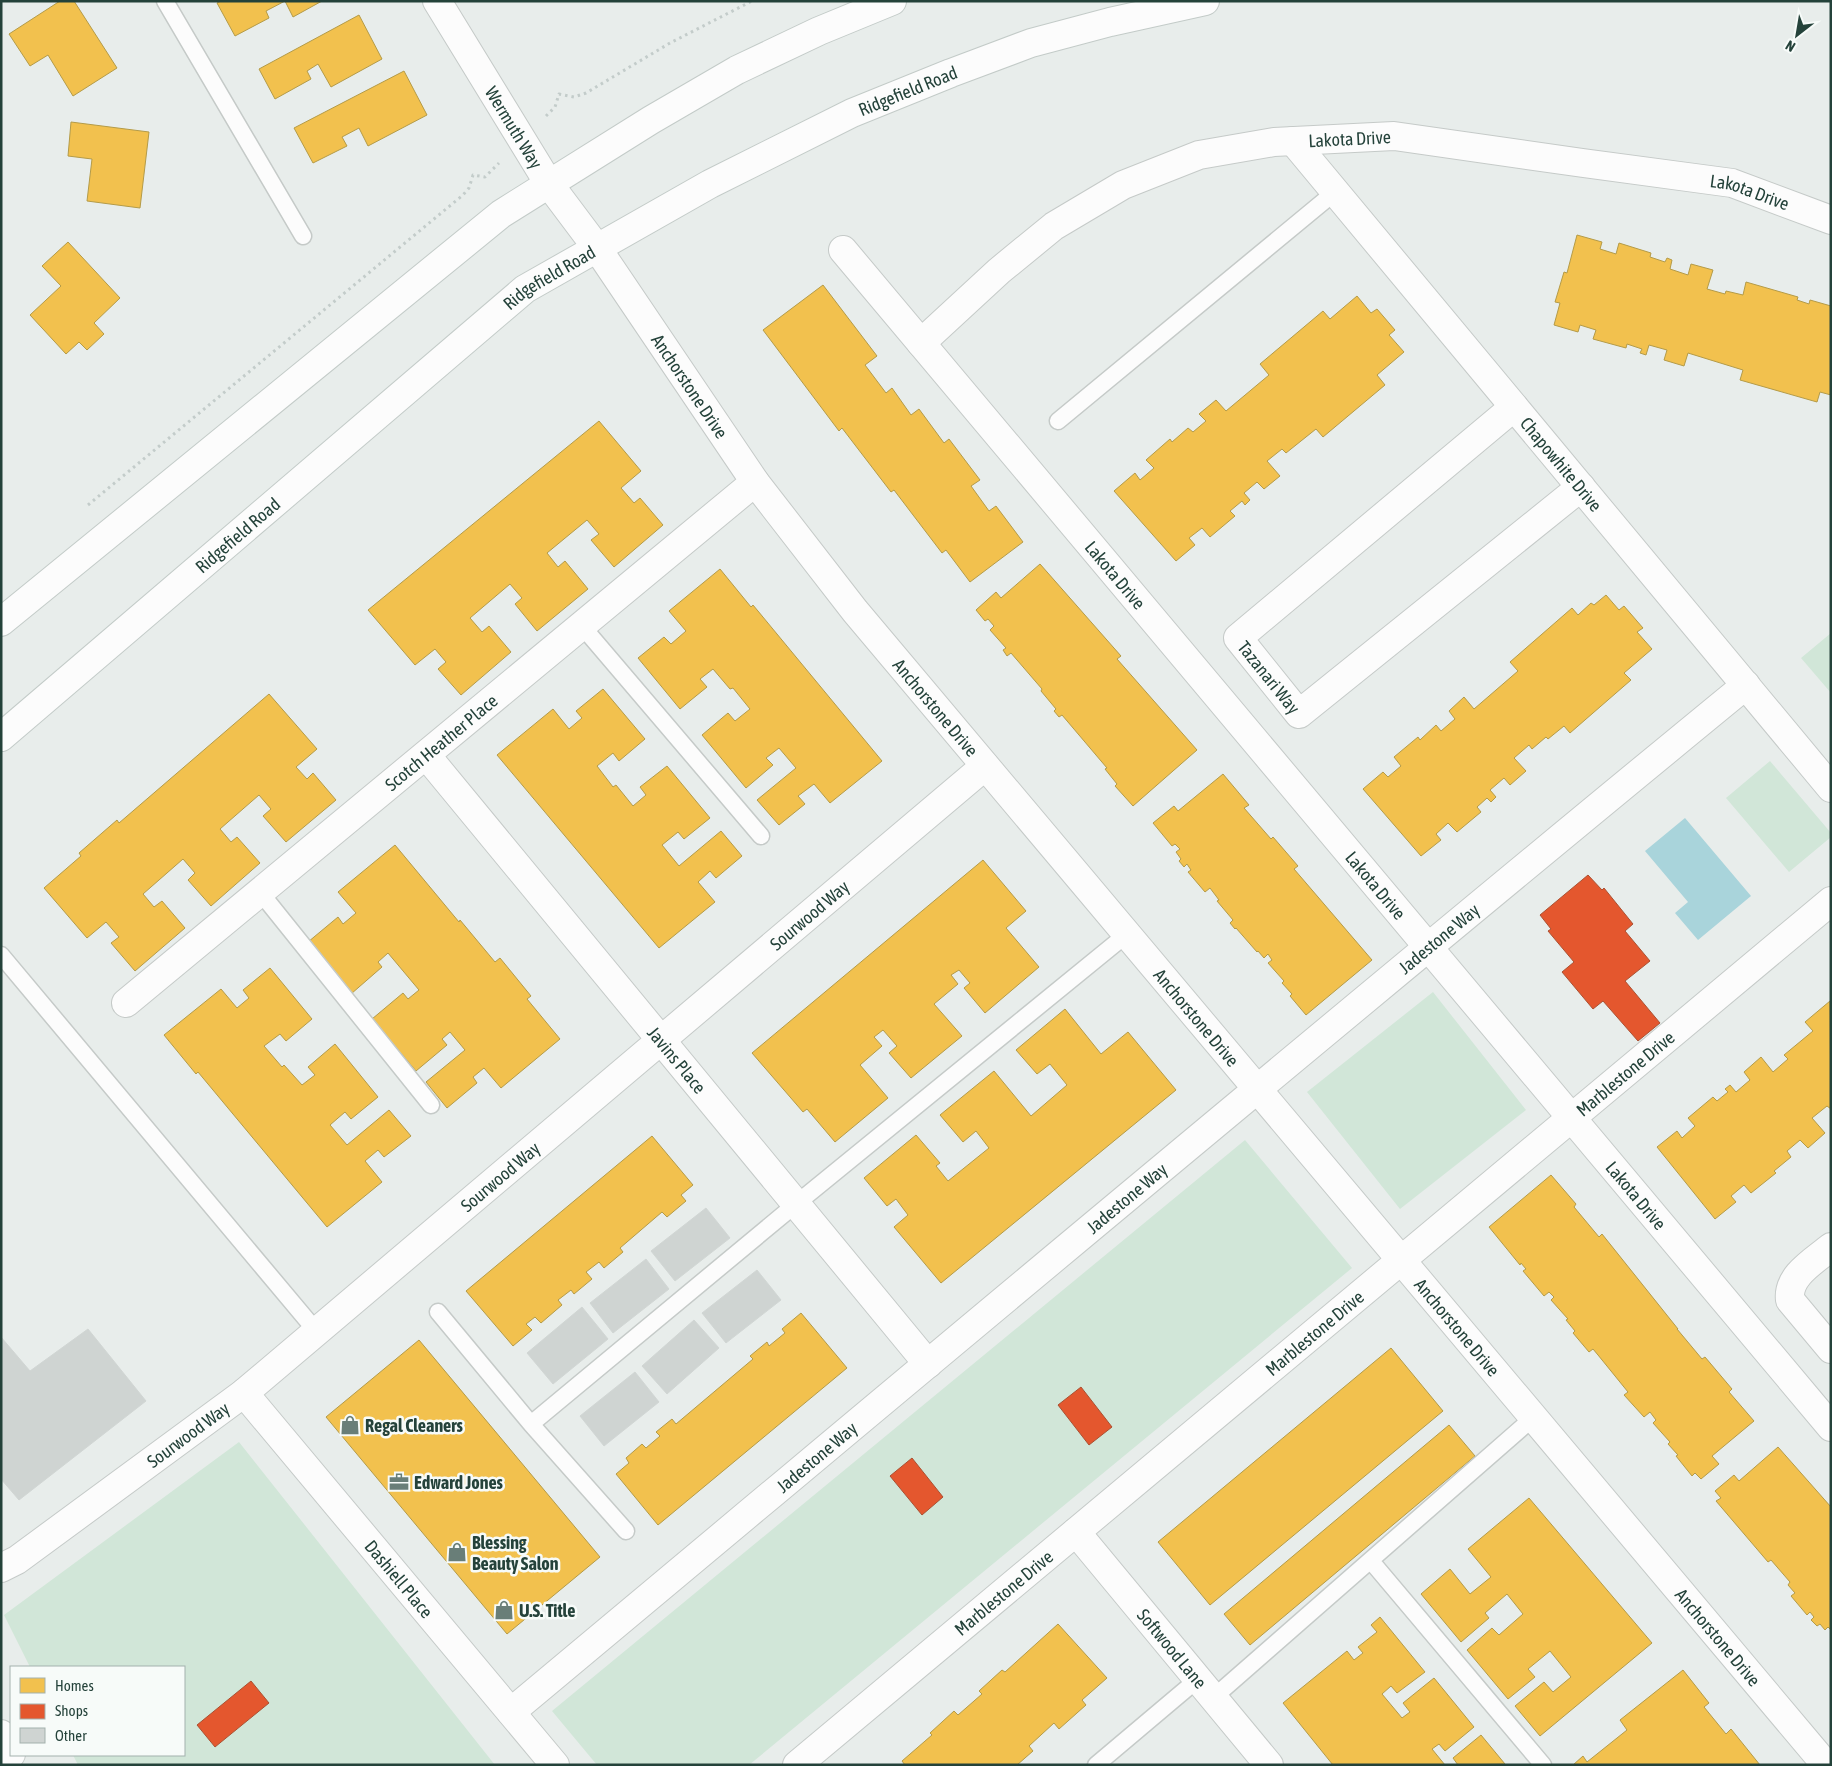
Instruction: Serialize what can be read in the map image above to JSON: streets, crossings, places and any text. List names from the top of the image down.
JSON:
{
  "streets": {
    "street": [
      "Ridgefield Road",
      "Wermuth Way",
      "Lakota Drive",
      "Anchorstone Drive",
      "Chapowhite Drive",
      "Tazanari Way",
      "Scotch Heather Place",
      "Sourwood Way",
      "Jadestone Way",
      "Javins Place",
      "Marblestone Drive",
      "Dashiell Place",
      "Softwood Lane"
    ]
  },
  "crossings": [
    ["Ridgefield Road", "Wermuth Way"],
    ["Ridgefield Road", "Anchorstone Drive"],
    ["Wermuth Way", "Anchorstone Drive"],
    ["Lakota Drive", "Chapowhite Drive"],
    ["Lakota Drive", "Jadestone Way"],
    ["Lakota Drive", "Marblestone Drive"],
    ["Anchorstone Drive", "Scotch Heather Place"],
    ["Anchorstone Drive", "Sourwood Way"],
    ["Anchorstone Drive", "Jadestone Way"],
    ["Anchorstone Drive", "Marblestone Drive"],
    ["Chapowhite Drive", "Tazanari Way"],
    ["Chapowhite Drive", "Jadestone Way"],
    ["Scotch Heather Place", "Javins Place"],
    ["Sourwood Way", "Javins Place"],
    ["Sourwood Way", "Dashiell Place"],
    ["Jadestone Way", "Javins Place"],
    ["Jadestone Way", "Dashiell Place"],
    ["Marblestone Drive", "Softwood Lane"]
  ],
  "places": {
    "shop": ["Regal Cleaners", "Blessing Beauty Salon", "U.S. Title"],
    "office": ["Edward Jones"]
  },
  "legend": ["Homes", "Shops", "Other"],
  "north": "bottom left"
}
